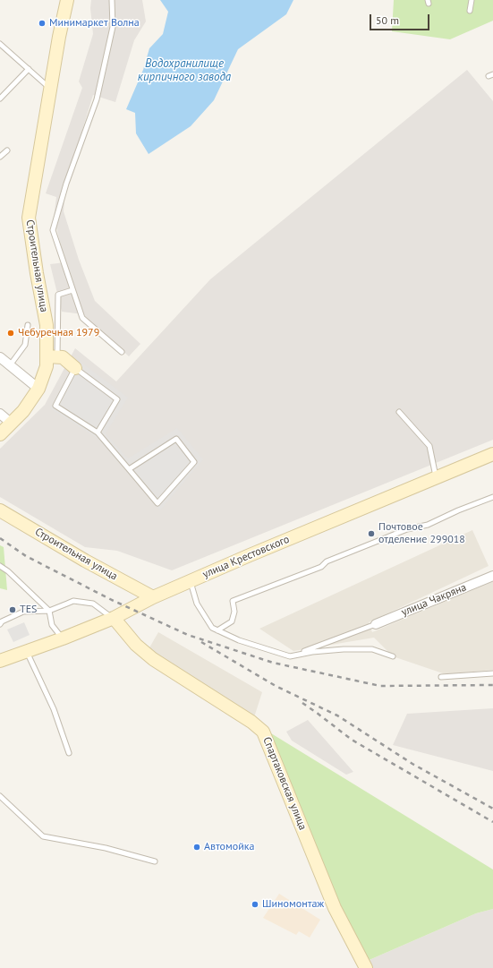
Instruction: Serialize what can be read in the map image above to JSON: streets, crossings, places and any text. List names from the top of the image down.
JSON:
{
  "streets": {
    "main road": ["Строительная улица", "улица Крестовского", "Спартаковская улица"],
    "street": ["улица Чакряна"]
  },
  "crossings": [
    ["Строительная улица", "улица Крестовского"],
    ["улица Крестовского", "Спартаковская улица"]
  ],
  "water": ["Водохранилище кирпичного завода"],
  "places": [
    "Минимаркет Волна",
    "Чебуречная 1979",
    "Почтовое отделение 299018",
    "TES",
    "Автомойка",
    "Шиномонтаж"
  ],
  "scale_bar": "50 m"
}
